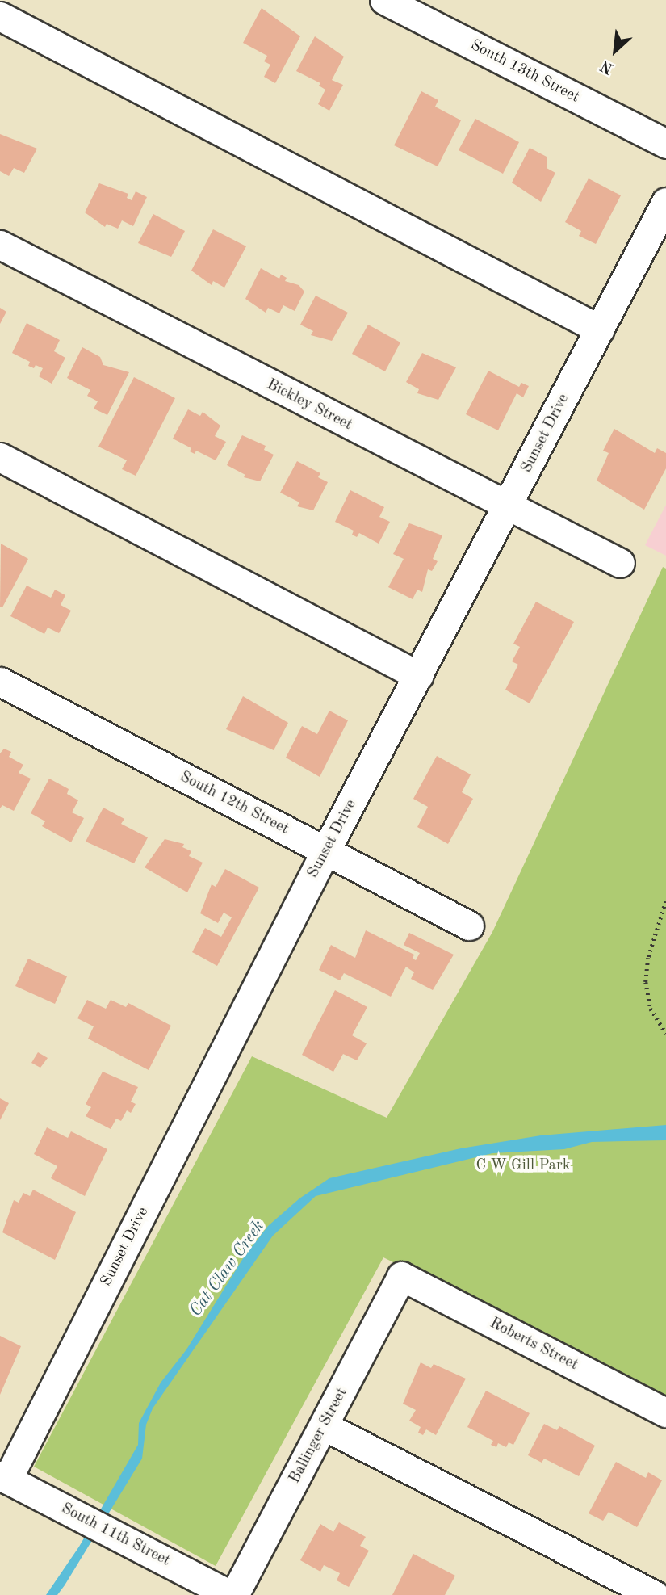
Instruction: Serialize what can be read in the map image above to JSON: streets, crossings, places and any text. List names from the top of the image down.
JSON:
{
  "streets": {
    "street": [
      "South 13th Street",
      "Bickley Street",
      "Sunset Drive",
      "South 12th Street",
      "Roberts Street",
      "Ballinger Street",
      "South 11th Street"
    ]
  },
  "crossings": [
    ["Bickley Street", "Sunset Drive"],
    ["Sunset Drive", "South 12th Street"],
    ["Sunset Drive", "South 11th Street"],
    ["Roberts Street", "Ballinger Street"],
    ["Ballinger Street", "South 11th Street"]
  ],
  "water": ["Cat Claw Creek"],
  "parks": ["C W Gill Park"],
  "north": "bottom left"
}
